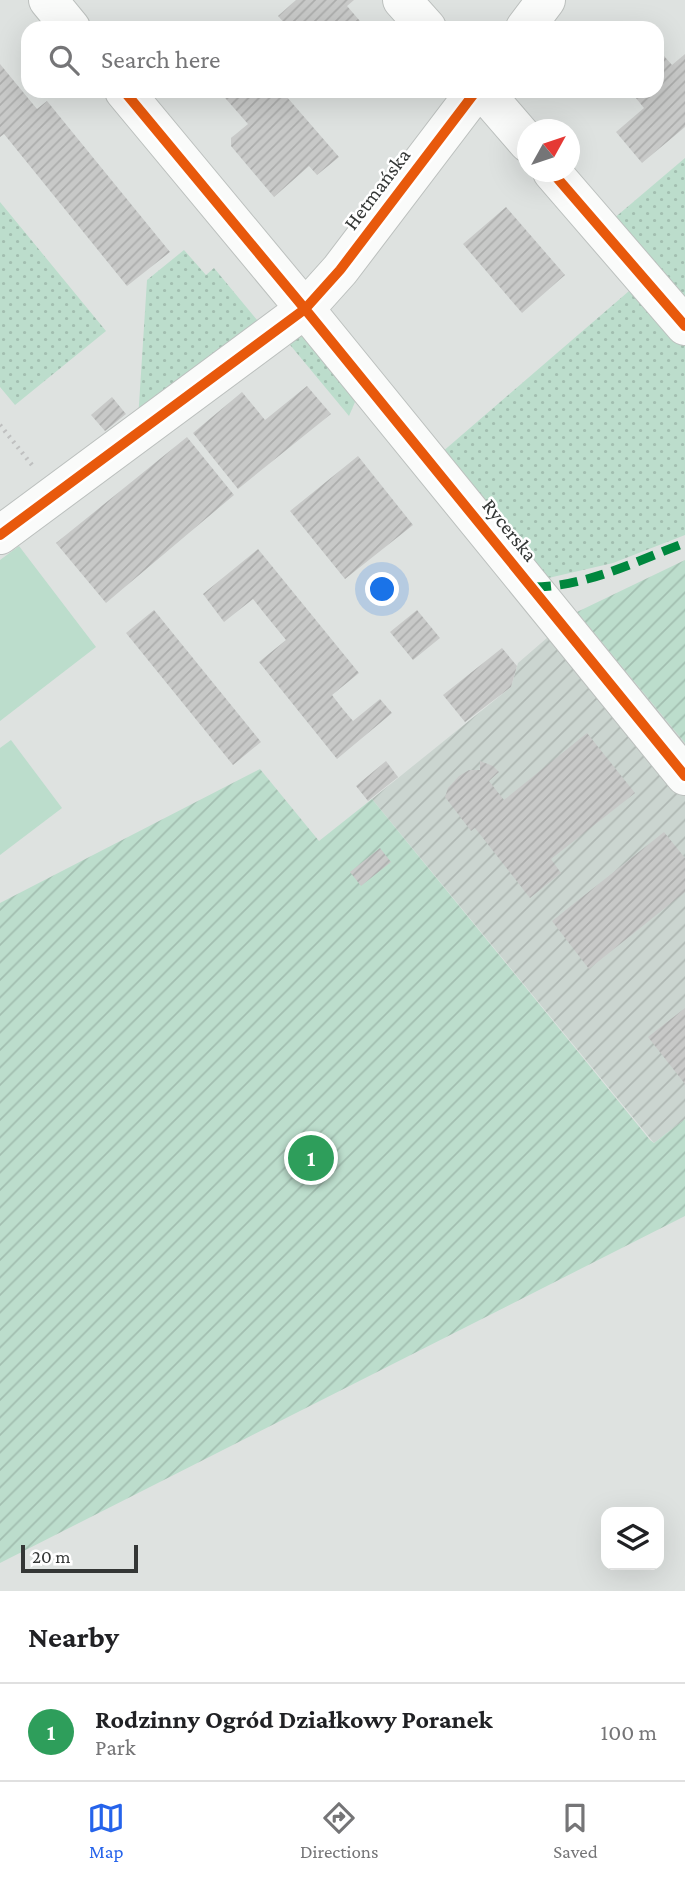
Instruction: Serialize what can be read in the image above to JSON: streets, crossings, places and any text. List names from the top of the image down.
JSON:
{
  "streets": {
    "street": ["Hetmańska", "Rycerska"]
  },
  "crossings": [
    ["Hetmańska", "Rycerska"]
  ],
  "scale_bar": "20 m",
  "north": "top right",
  "page": {
    "search": "Search here",
    "pins": "1",
    "scale": "20 m",
    "heading": "Nearby",
    "list": [
      {
        "mark": "1",
        "name": "Rodzinny Ogród Działkowy Poranek",
        "note": "Park",
        "value": "100 m"
      }
    ],
    "nav": ["Map", "Directions", "Saved"]
  }
}
